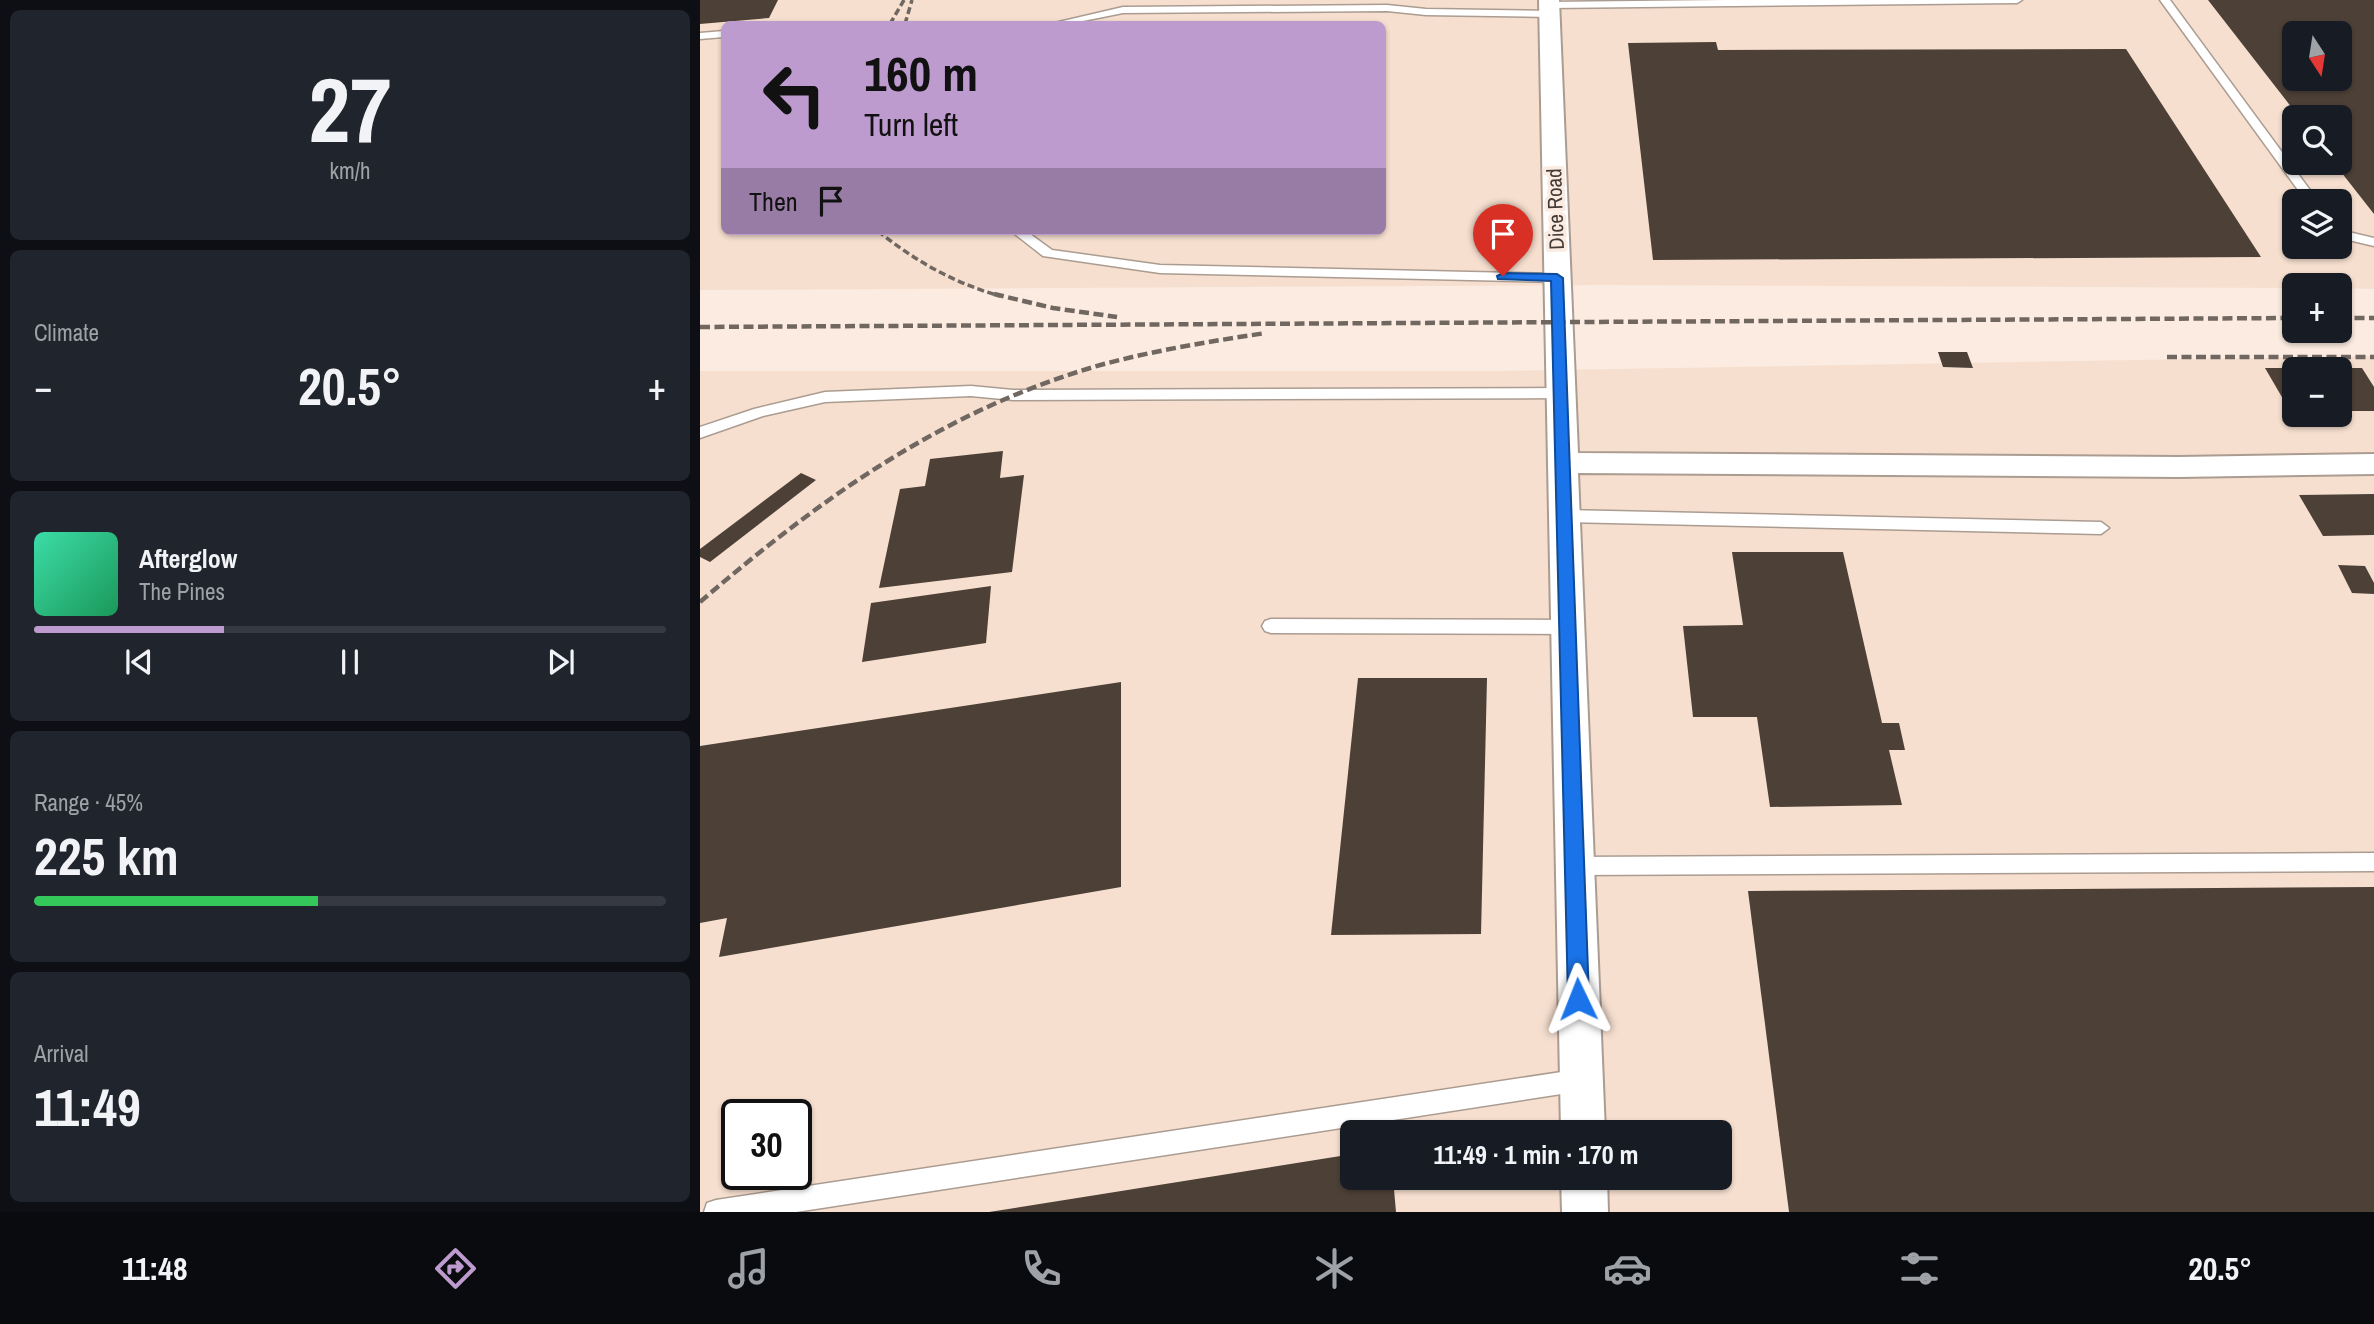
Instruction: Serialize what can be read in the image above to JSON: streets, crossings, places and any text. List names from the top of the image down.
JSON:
{
  "streets": {
    "street": ["Dice Road"]
  },
  "north": "bottom",
  "page": {
    "tile": [
      ["27", "km/h"],
      "Climate",
      ["Range · 45%", "225 km"],
      ["Arrival", "11:49"]
    ],
    "map_buttons": ["+", "−"],
    "turn": ["160 m", "Turn left"],
    "then": "Then",
    "heat": ["−", "20.5°", "+"],
    "song": ["Afterglow", "The Pines"],
    "limit": "30",
    "trip": "11:49 · 1 min · 170 m",
    "tabs": ["11:48", "20.5°"]
  }
}
